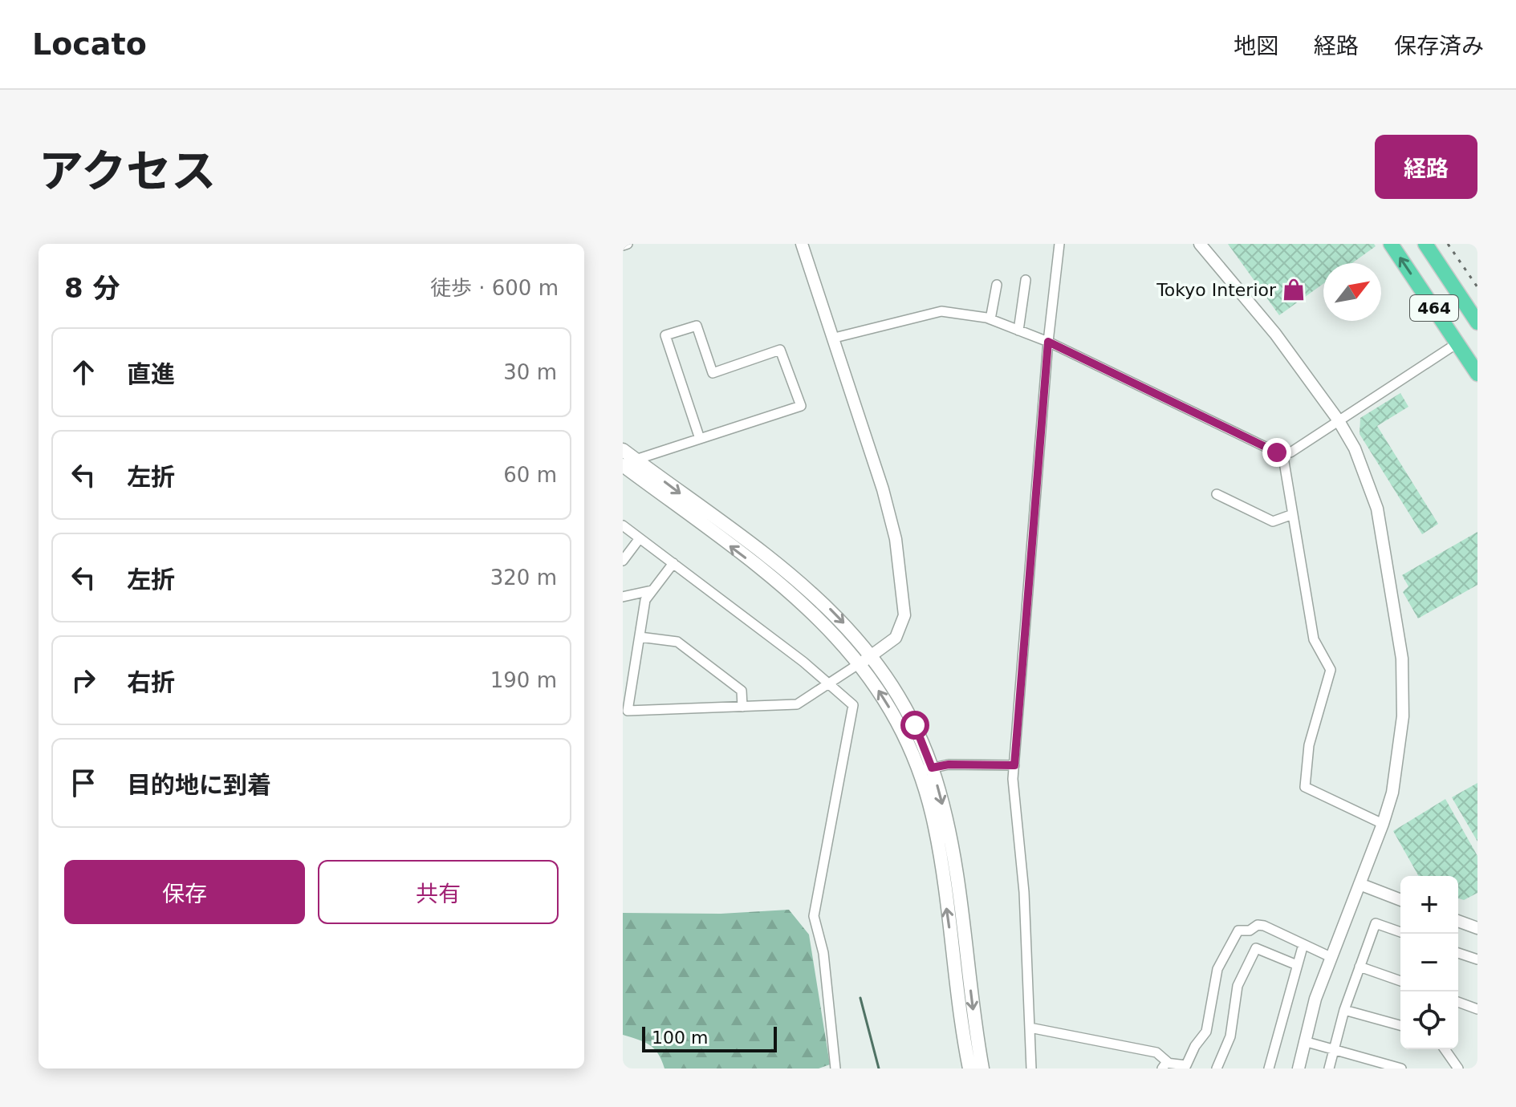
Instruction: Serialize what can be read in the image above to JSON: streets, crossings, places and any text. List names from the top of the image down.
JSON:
{
  "streets": {
    "highway": ["464"]
  },
  "places": {
    "shop": ["Tokyo Interior"]
  },
  "scale_bar": "100 m",
  "north": "top right",
  "page": {
    "header": "Locato",
    "nav": ["地図", "経路", "保存済み"],
    "title": "アクセス",
    "buttons": [
      "経路",
      ["保存", "共有"]
    ],
    "heading": ["8 分", "徒歩 · 600 m"],
    "list": [
      ["直進", "30 m"],
      ["左折", "60 m"],
      ["左折", "320 m"],
      ["右折", "190 m"],
      "目的地に到着"
    ],
    "map_buttons": ["+", "−"],
    "scale": "100 m"
  }
}
